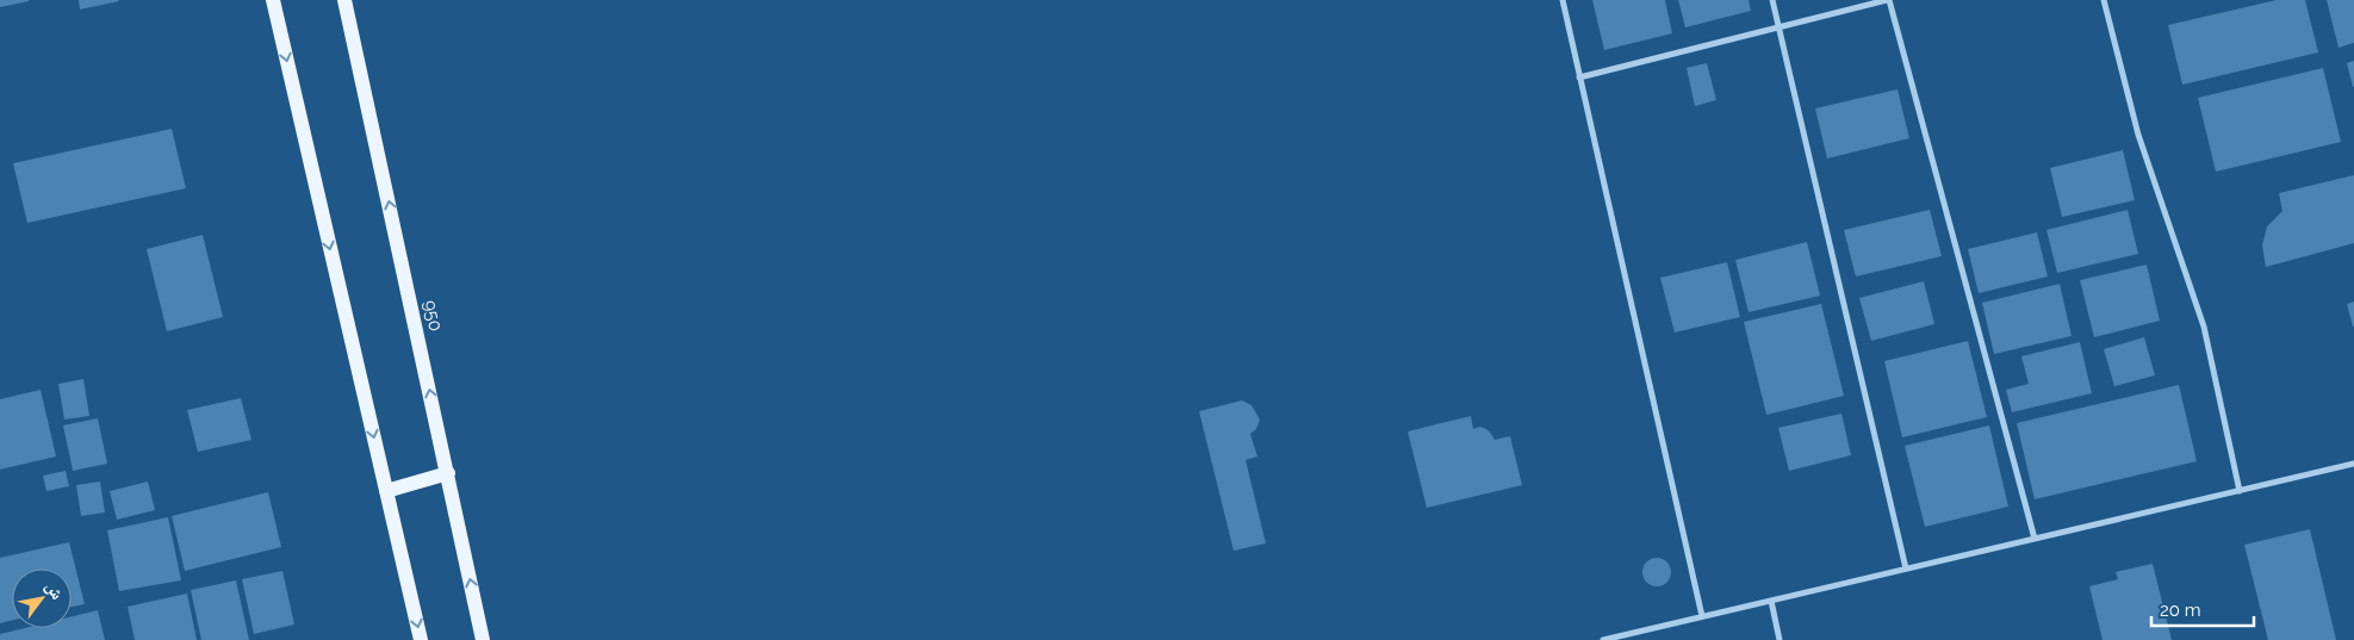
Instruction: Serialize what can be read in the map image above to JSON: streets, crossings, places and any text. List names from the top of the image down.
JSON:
{
  "streets": {
    "main road": ["950"]
  },
  "scale_bar": "20 m",
  "north": "top right"
}
